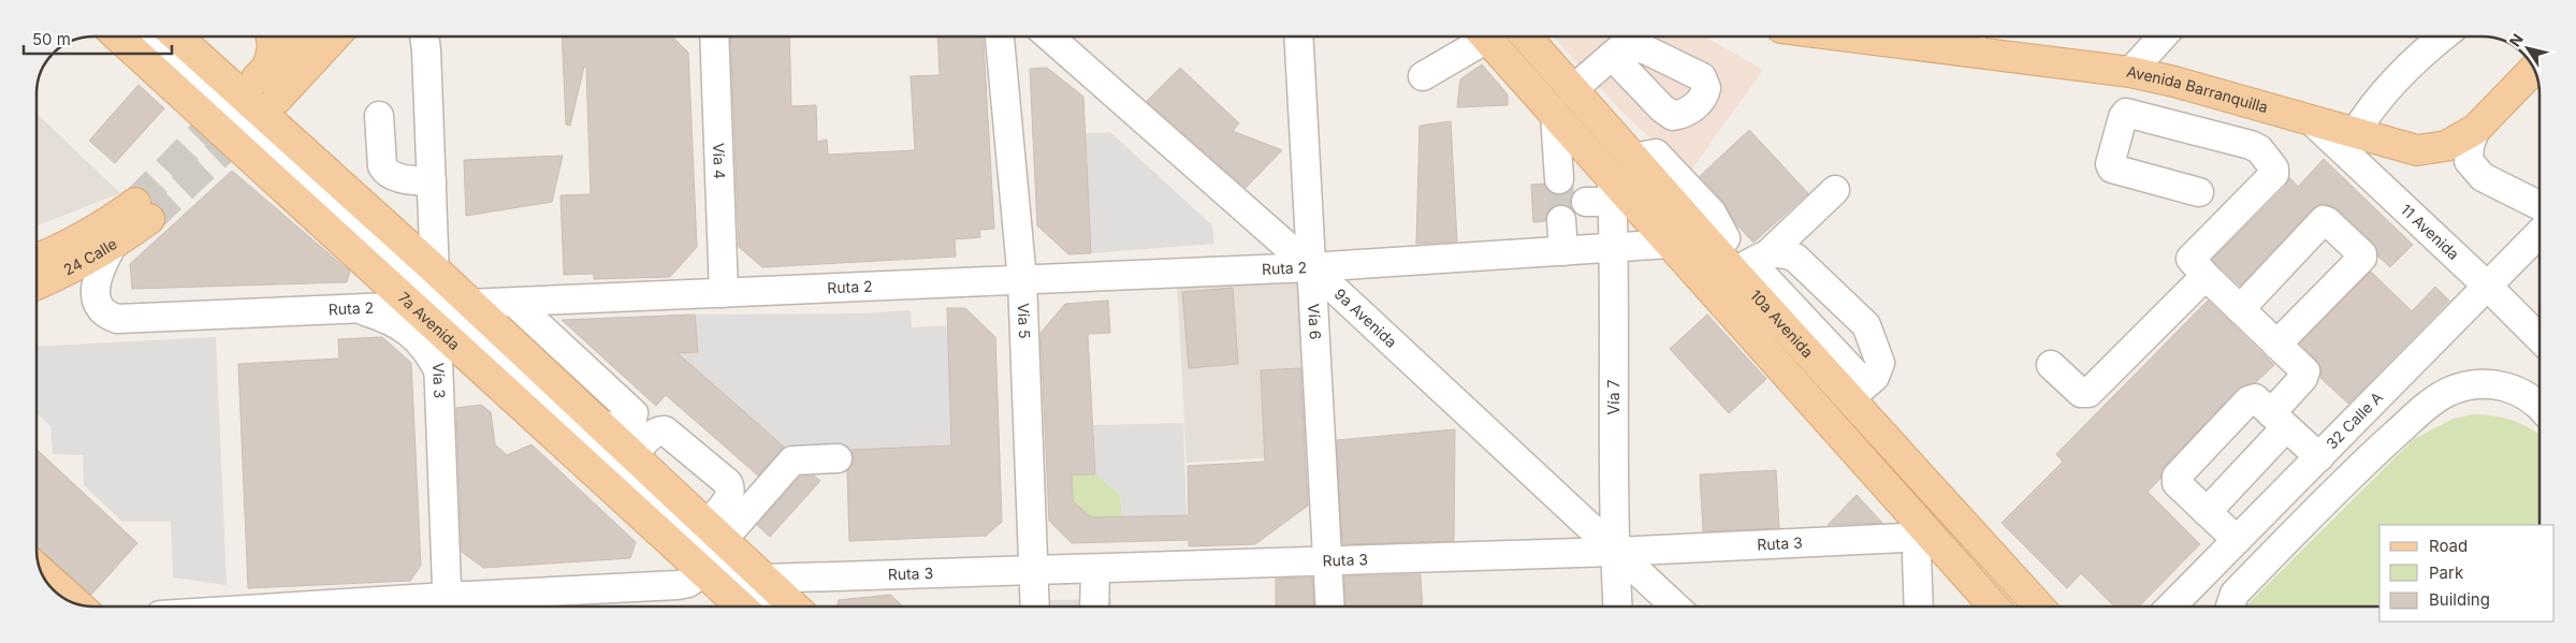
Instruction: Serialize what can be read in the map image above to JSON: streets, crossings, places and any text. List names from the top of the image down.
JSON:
{
  "streets": {
    "main road": [
      "Avenida Barranquilla",
      "24 Calle",
      "7a Avenida",
      "10a Avenida"
    ],
    "street": [
      "Vía 4",
      "11 Avenida",
      "Ruta 2",
      "9a Avenida",
      "Vía 5",
      "Vía 6",
      "Vía 3",
      "Vía 7",
      "32 Calle A",
      "Ruta 3"
    ]
  },
  "crossings": [
    ["Avenida Barranquilla", "11 Avenida"],
    ["Vía 4", "Ruta 2"],
    ["11 Avenida", "32 Calle A"],
    ["24 Calle", "Ruta 2"],
    ["Ruta 2", "9a Avenida"],
    ["Ruta 2", "7a Avenida"],
    ["Ruta 2", "Vía 5"],
    ["Ruta 2", "Vía 6"],
    ["Ruta 2", "10a Avenida"],
    ["Ruta 2", "Vía 3"],
    ["Ruta 2", "Vía 7"],
    ["9a Avenida", "Vía 6"],
    ["9a Avenida", "Vía 7"],
    ["9a Avenida", "Ruta 3"],
    ["7a Avenida", "Vía 3"],
    ["7a Avenida", "Ruta 3"],
    ["Vía 5", "Ruta 3"],
    ["Vía 6", "Ruta 3"],
    ["10a Avenida", "Vía 7"],
    ["10a Avenida", "Ruta 3"],
    ["Vía 7", "Ruta 3"]
  ],
  "legend": ["Road", "Park", "Building"],
  "scale_bar": "50 m",
  "north": "top left"
}
